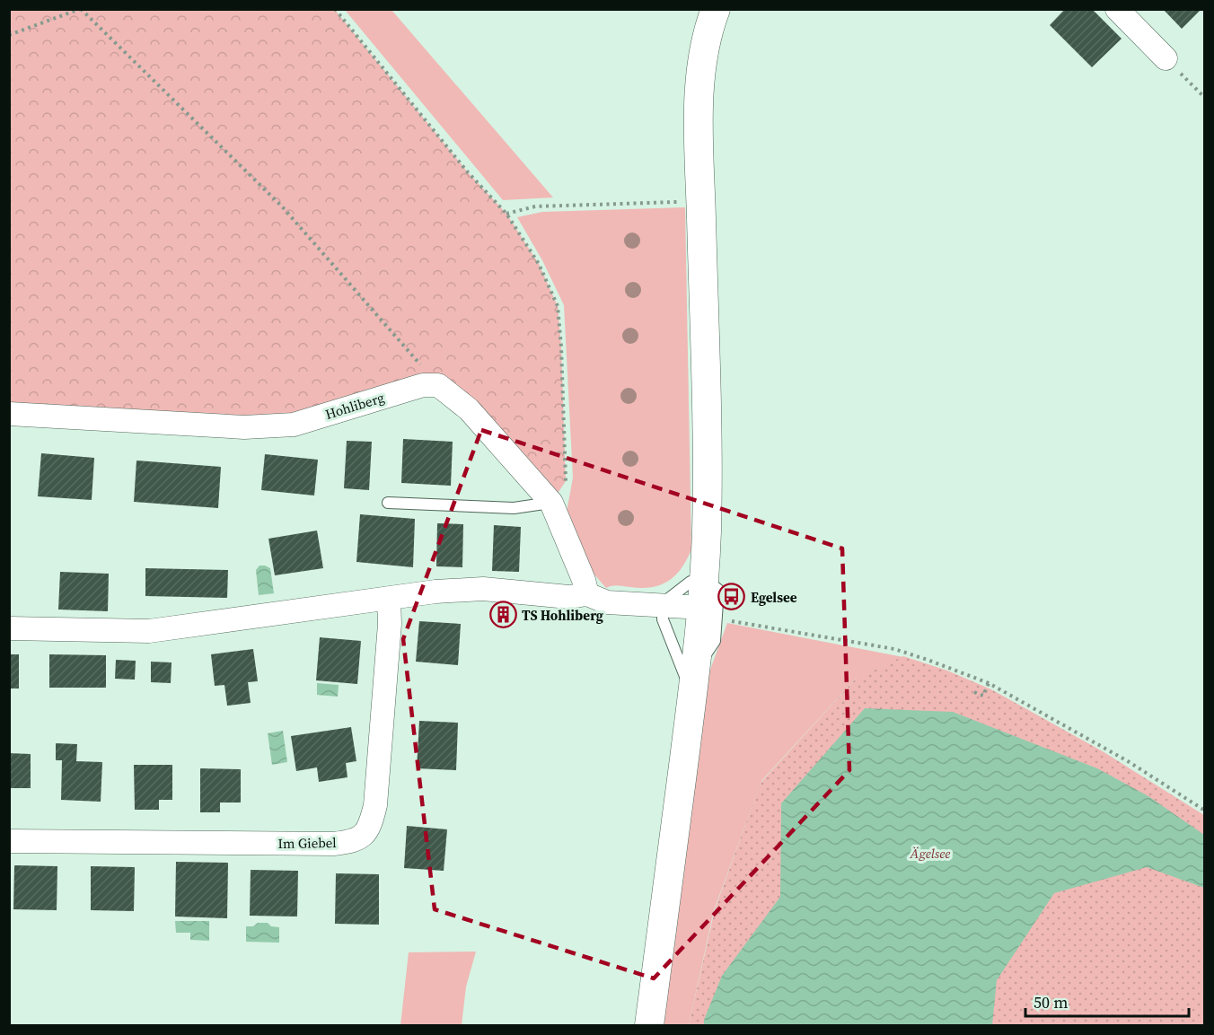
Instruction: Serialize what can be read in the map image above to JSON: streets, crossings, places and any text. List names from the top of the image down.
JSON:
{
  "streets": {
    "street": ["Hohliberg", "Im Giebel"]
  },
  "parks": ["Ägelsee"],
  "places": {
    "bus stop": ["Egelsee"],
    "building": ["TS Hohliberg"]
  },
  "scale_bar": "50 m"
}
